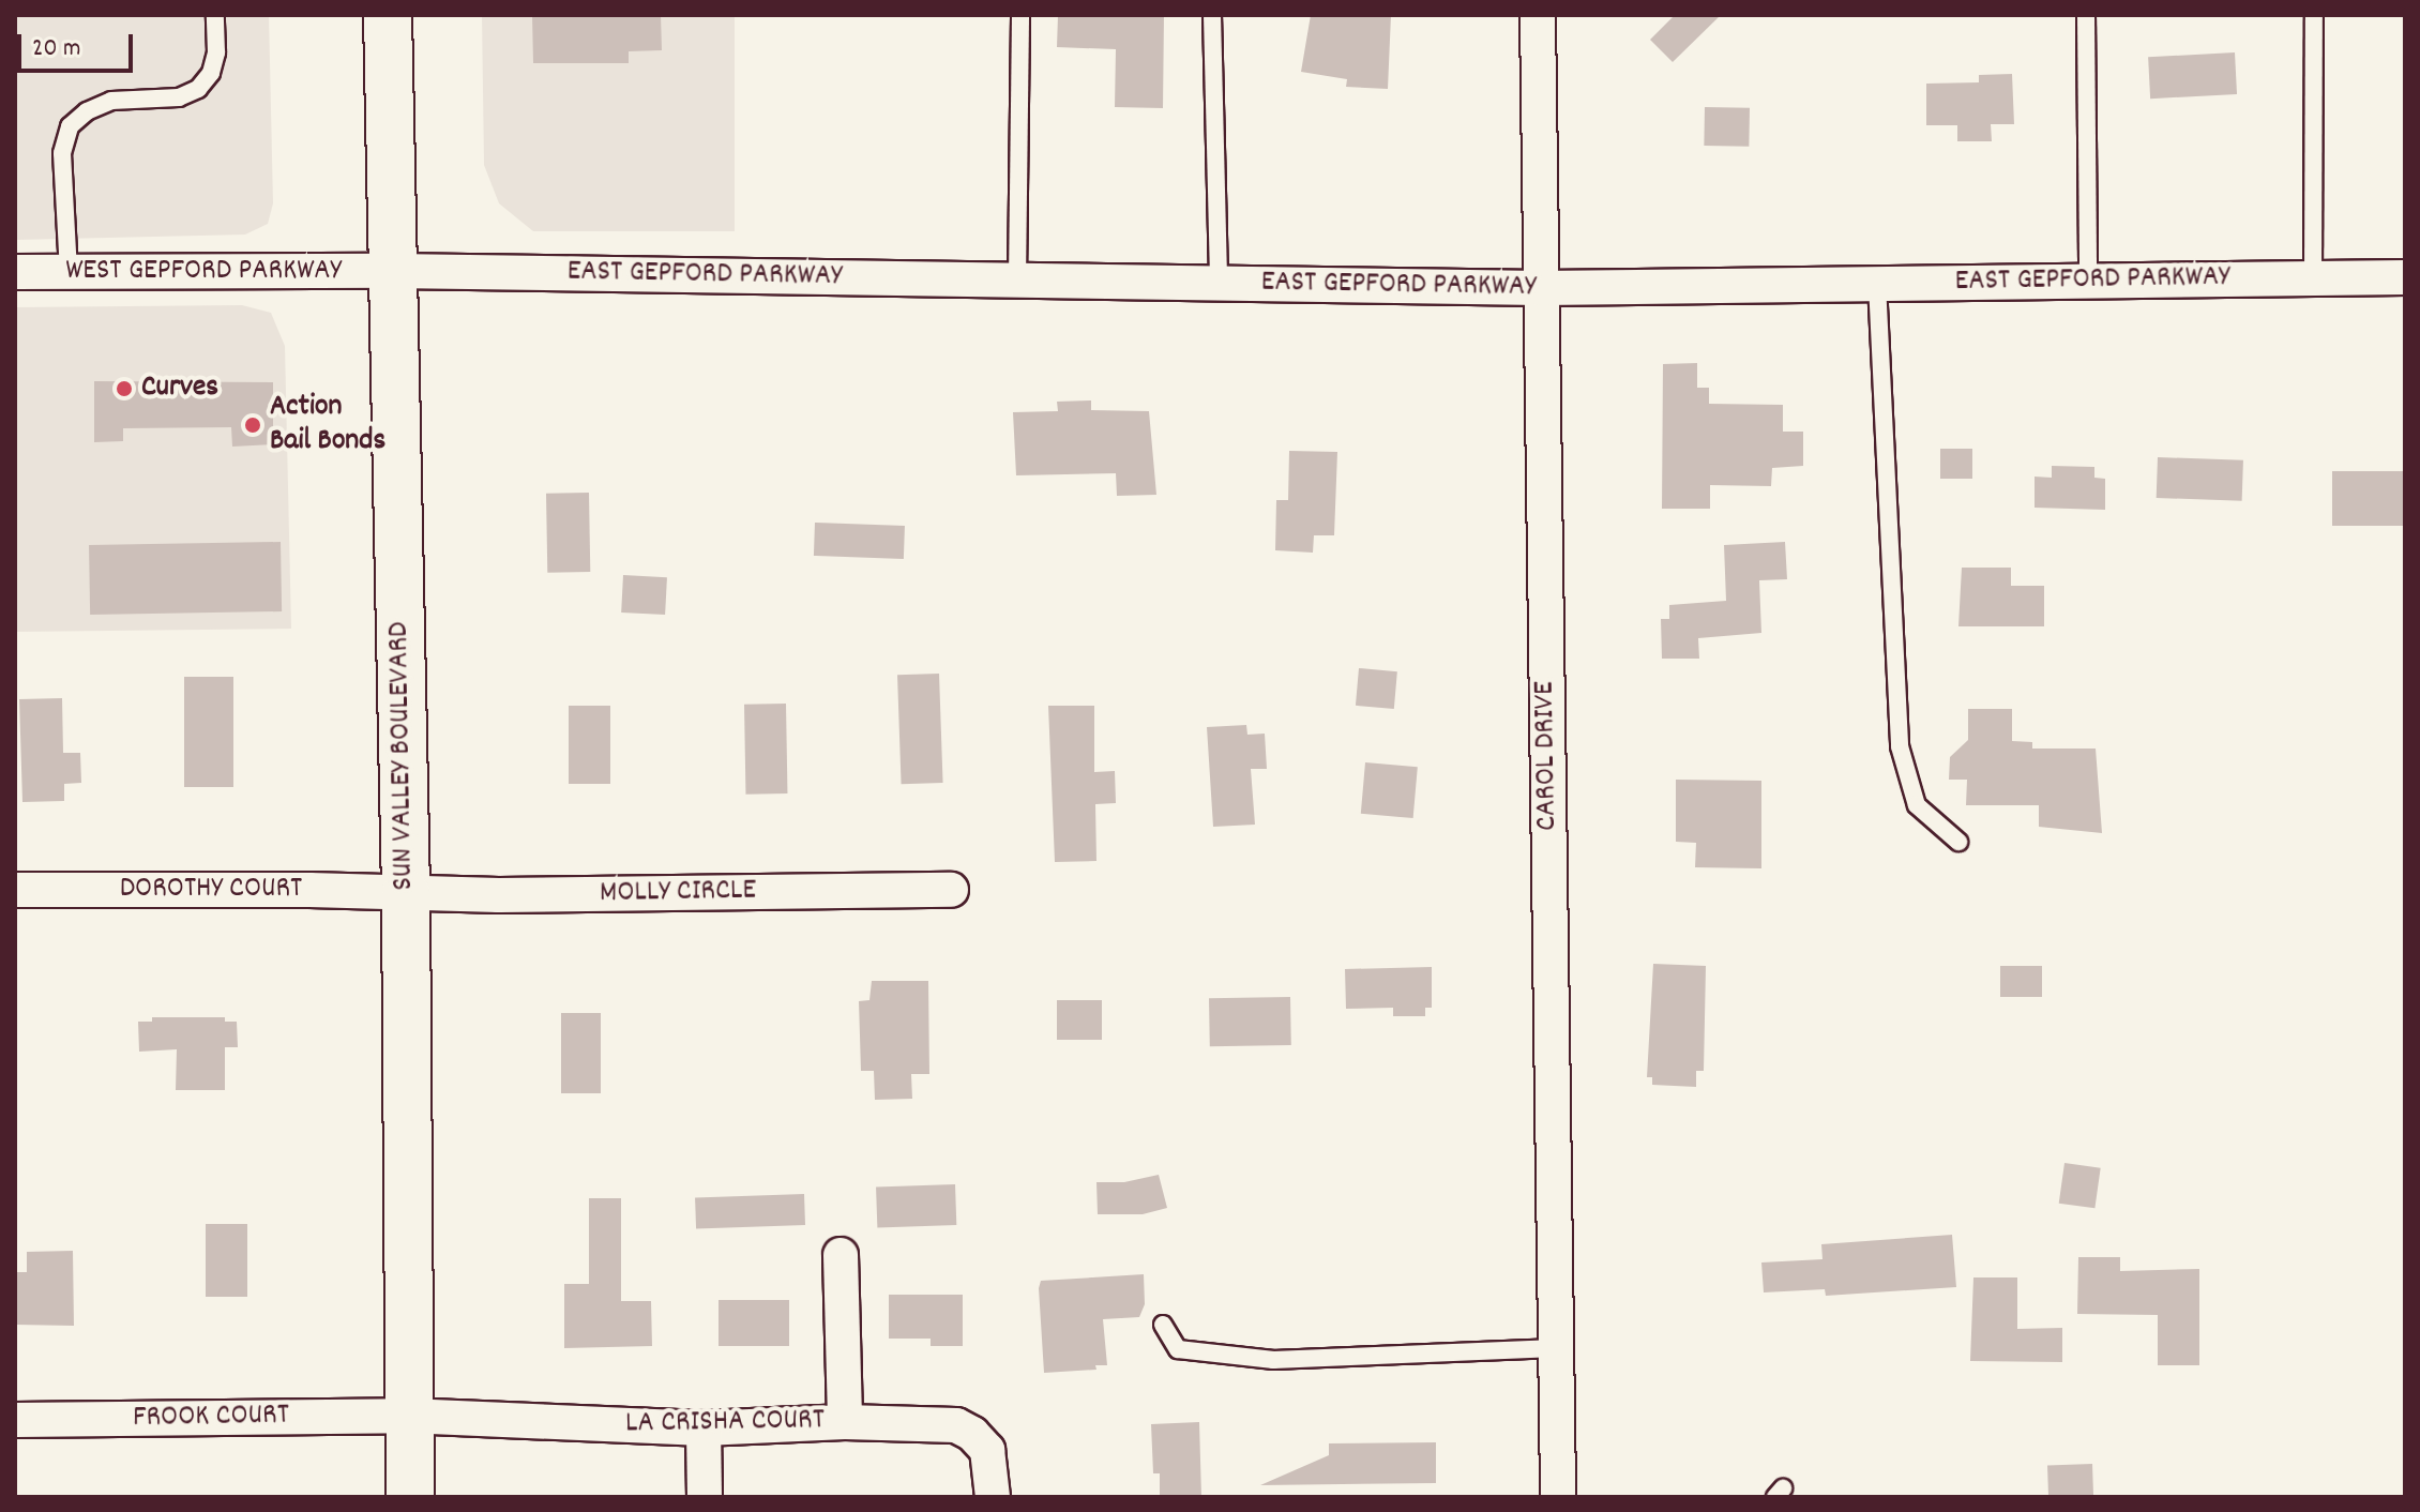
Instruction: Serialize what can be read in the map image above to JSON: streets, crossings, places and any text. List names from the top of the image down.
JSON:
{
  "streets": {
    "main road": ["SUN VALLEY BOULEVARD"],
    "street": [
      "WEST GEPFORD PARKWAY",
      "EAST GEPFORD PARKWAY",
      "CAROL DRIVE",
      "DOROTHY COURT",
      "MOLLY CIRCLE",
      "FROOK COURT",
      "LA CRISHA COURT"
    ]
  },
  "crossings": [
    ["WEST GEPFORD PARKWAY", "EAST GEPFORD PARKWAY"],
    ["WEST GEPFORD PARKWAY", "SUN VALLEY BOULEVARD"],
    ["EAST GEPFORD PARKWAY", "SUN VALLEY BOULEVARD"],
    ["EAST GEPFORD PARKWAY", "CAROL DRIVE"],
    ["SUN VALLEY BOULEVARD", "DOROTHY COURT"],
    ["SUN VALLEY BOULEVARD", "MOLLY CIRCLE"],
    ["SUN VALLEY BOULEVARD", "FROOK COURT"],
    ["SUN VALLEY BOULEVARD", "LA CRISHA COURT"],
    ["DOROTHY COURT", "MOLLY CIRCLE"],
    ["FROOK COURT", "LA CRISHA COURT"]
  ],
  "places": ["Curves", "Action Bail Bonds"],
  "scale_bar": "20 m"
}
